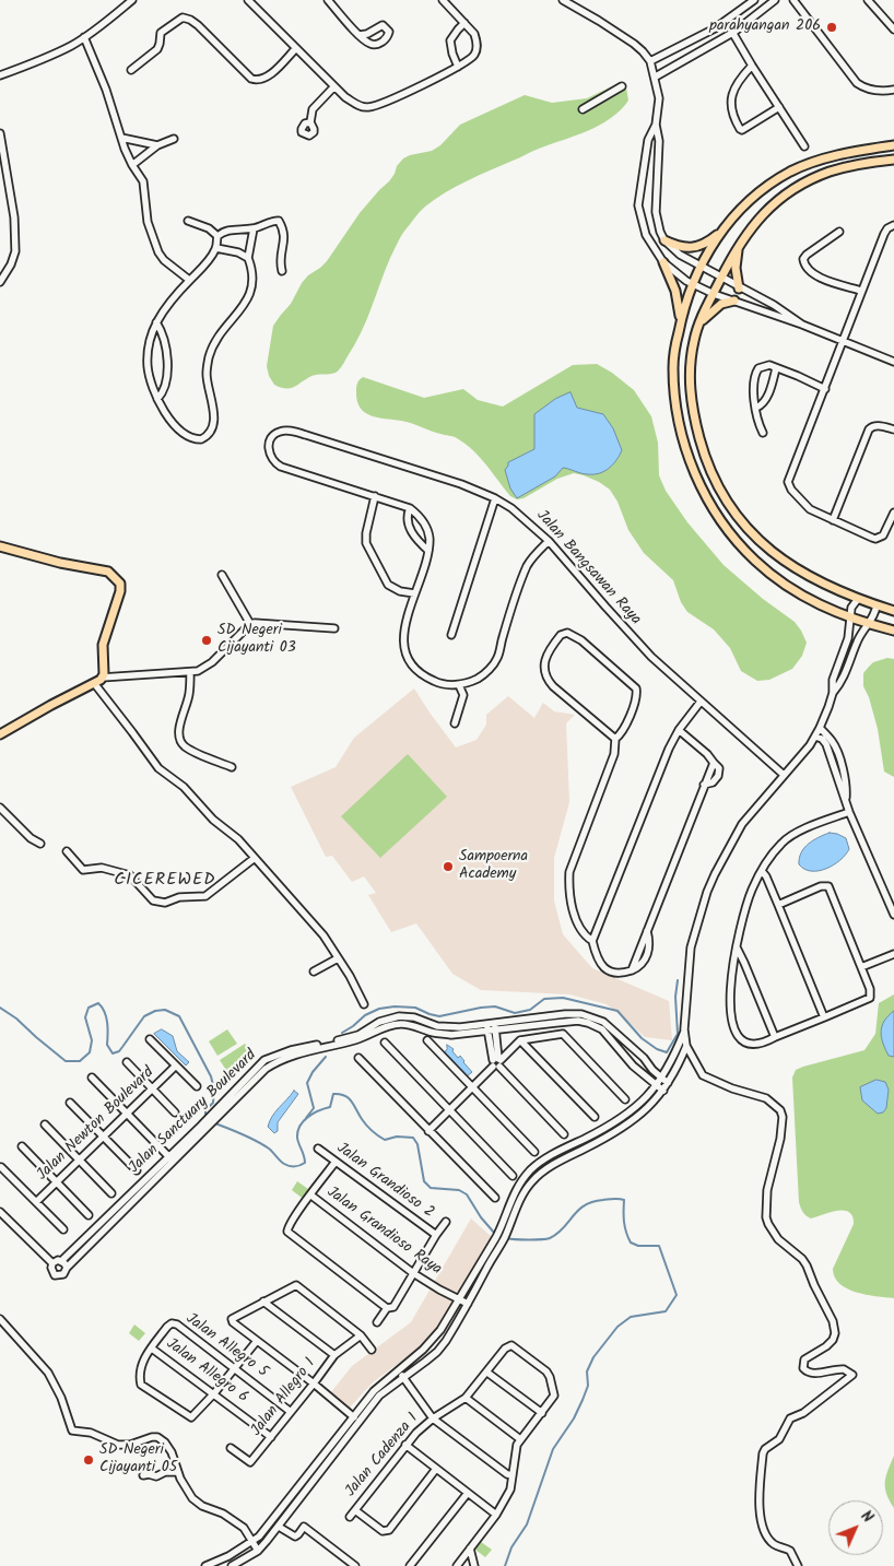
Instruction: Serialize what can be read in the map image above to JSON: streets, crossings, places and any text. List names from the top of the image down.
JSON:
{
  "streets": {
    "street": [
      "Jalan Bangsawan Raya",
      "Jalan Sanctuary Boulevard",
      "Jalan Newton Boulevard",
      "Jalan Grandioso 2",
      "Jalan Grandioso Raya",
      "Jalan Allegro 5",
      "Jalan Allegro 6",
      "Jalan Allegro 1",
      "Jalan Cadenza 1"
    ]
  },
  "crossings": [
    ["Jalan Allegro 5", "Jalan Allegro 6"],
    ["Jalan Allegro 5", "Jalan Allegro 1"],
    ["Jalan Allegro 6", "Jalan Allegro 1"]
  ],
  "districts": ["CICEREWED"],
  "places": [
    "parahyangan 206",
    "SD Negeri Cijayanti 03",
    "Sampoerna Academy",
    "SD Negeri Cijayanti 05"
  ],
  "north": "top right"
}
